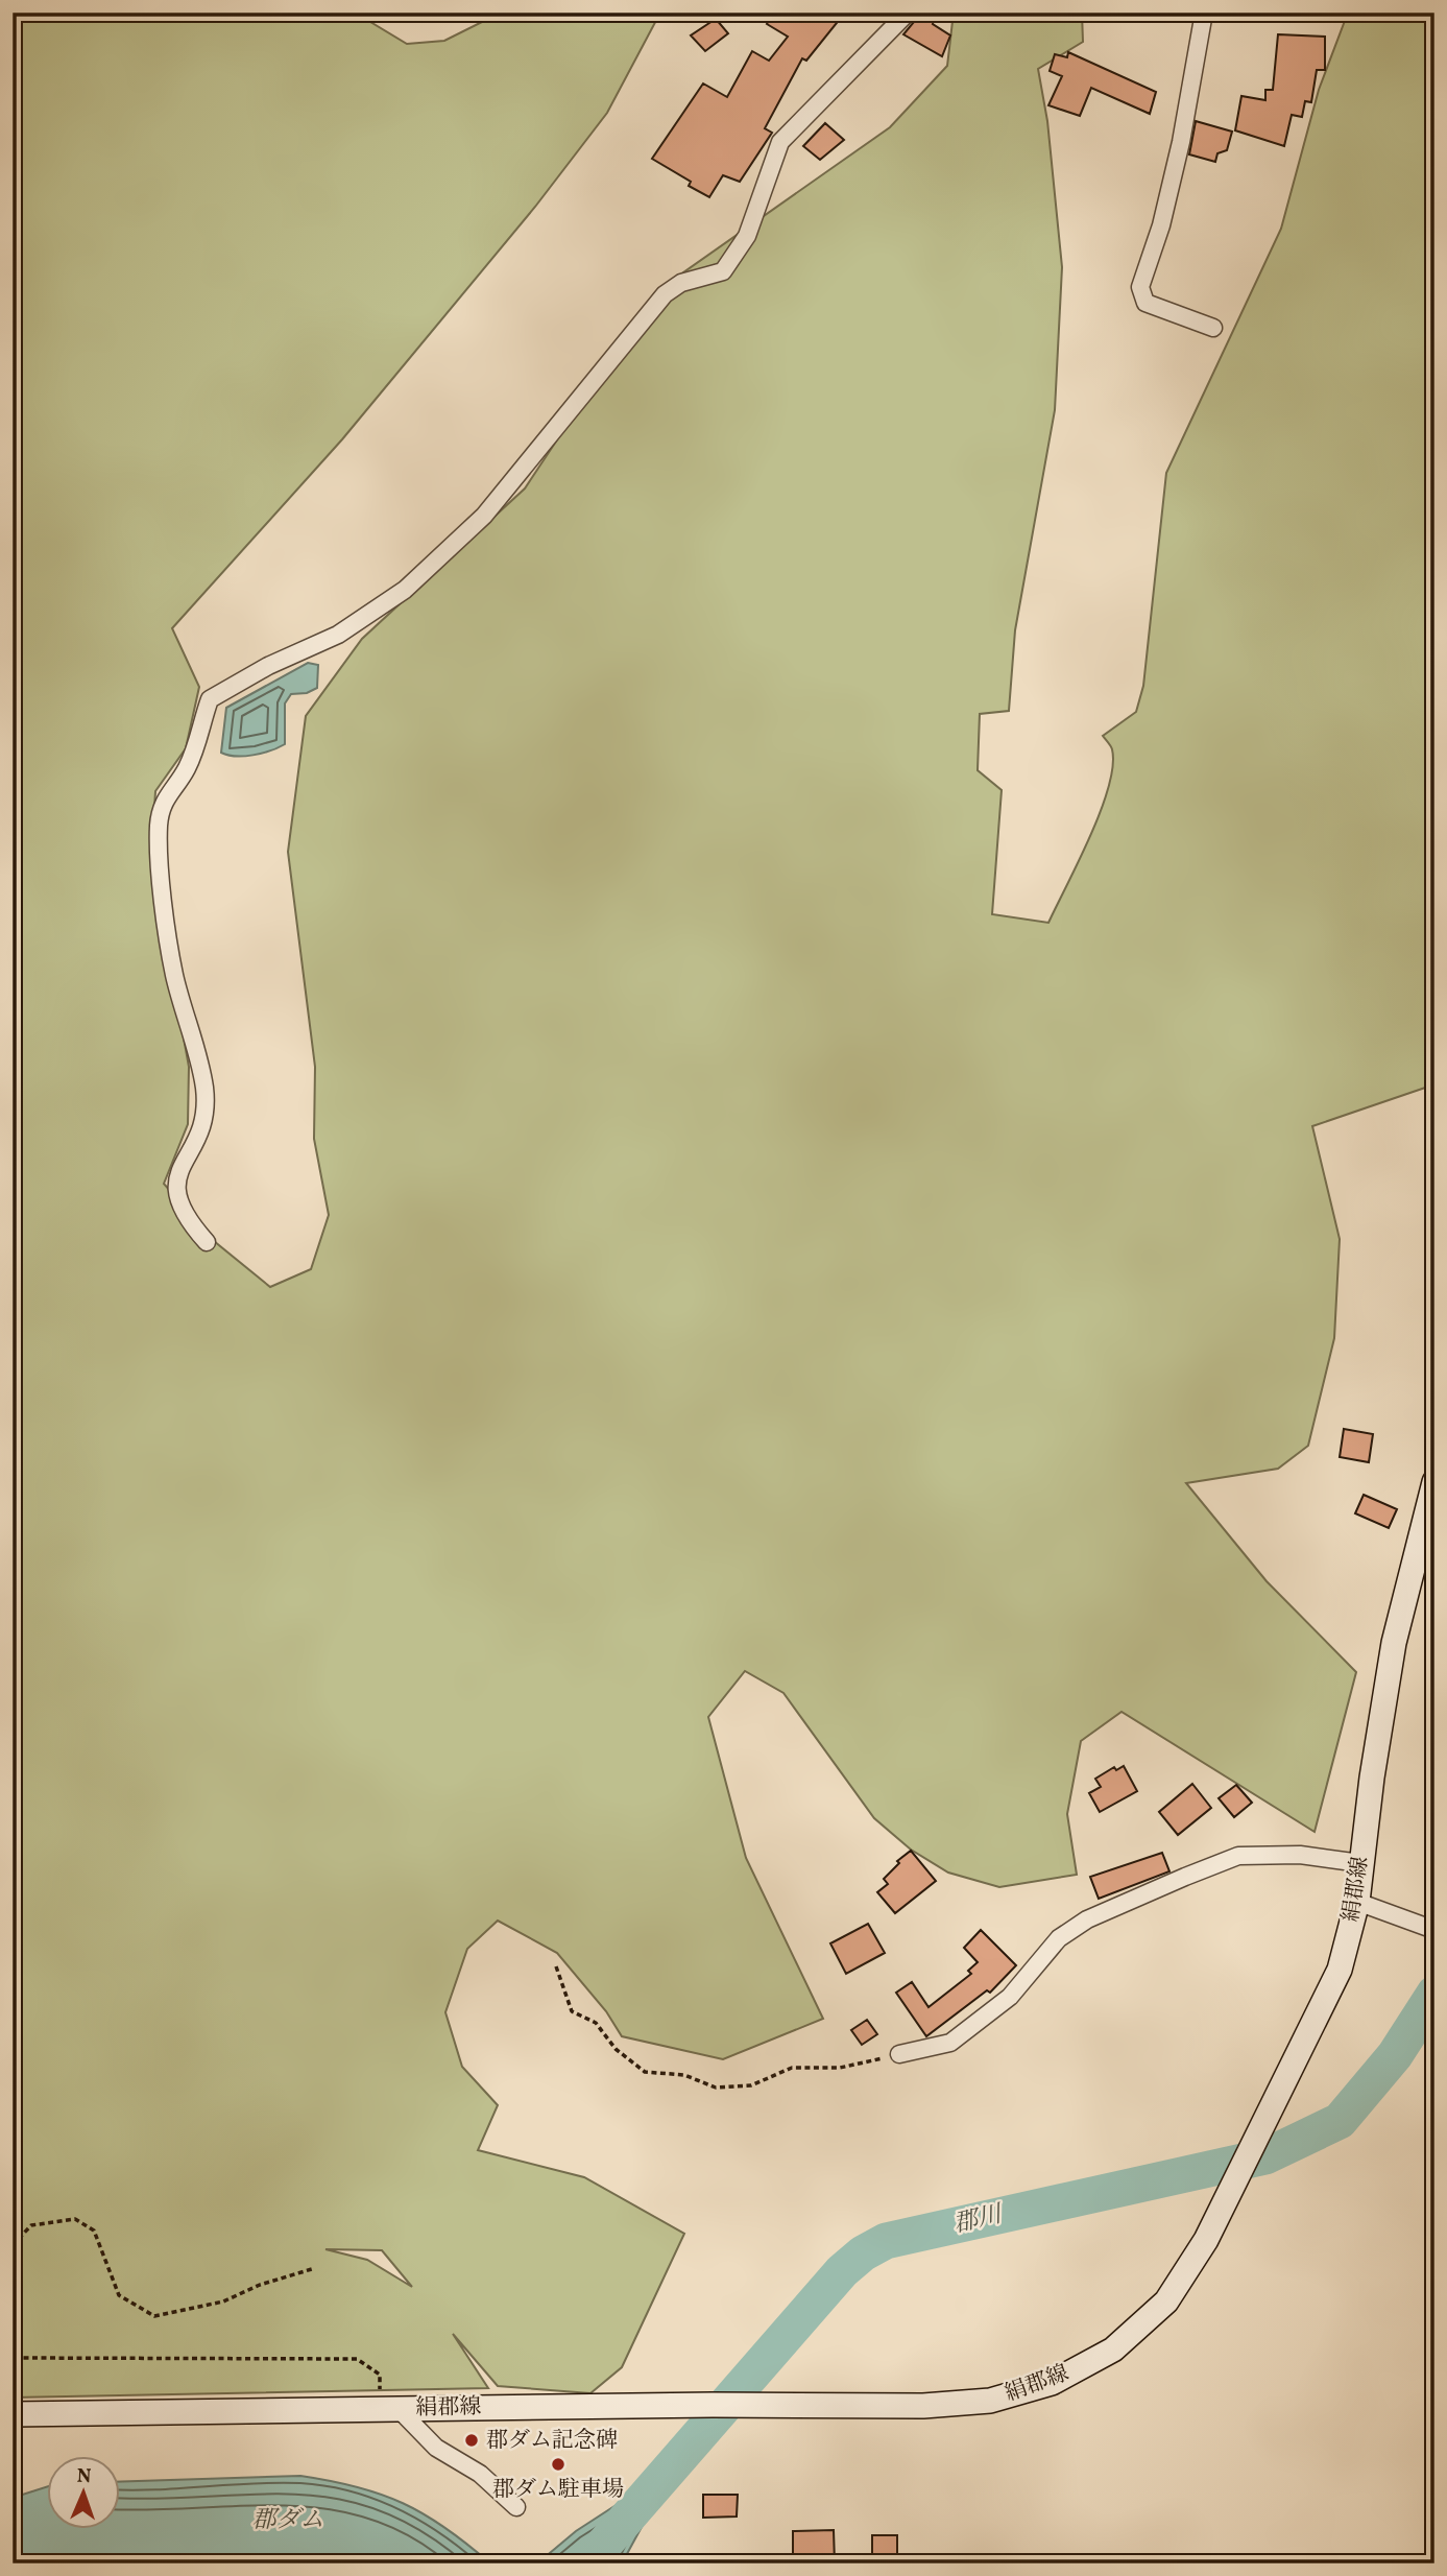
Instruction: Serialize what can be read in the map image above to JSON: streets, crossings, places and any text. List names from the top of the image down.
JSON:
{
  "streets": {
    "main road": ["絹郡線"]
  },
  "water": ["郡川", "郡ダム"],
  "places": ["郡ダム記念碑", "郡ダム駐車場"],
  "north": "top"
}
